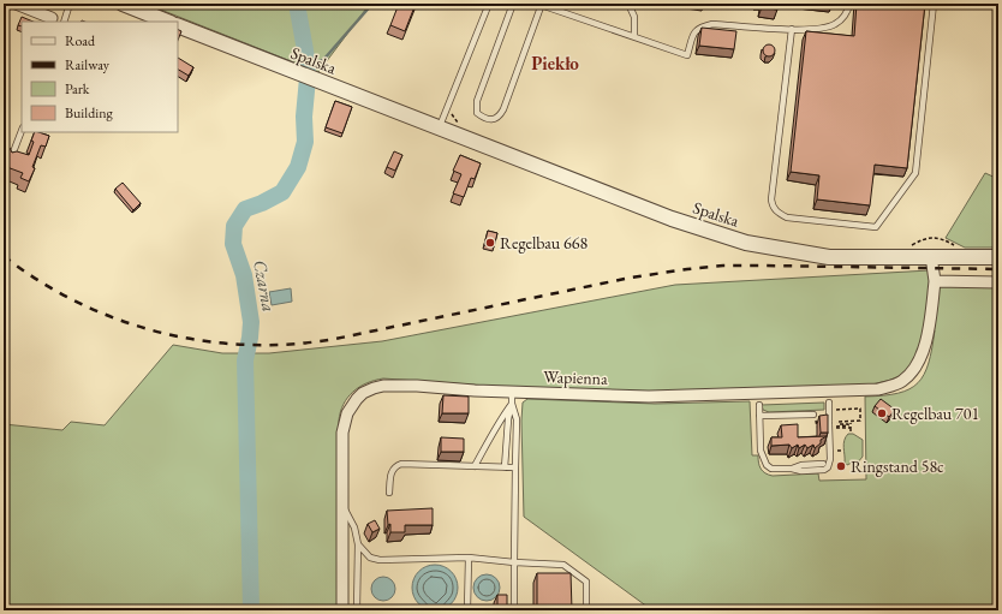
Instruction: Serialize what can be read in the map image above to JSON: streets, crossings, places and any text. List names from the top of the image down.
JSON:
{
  "streets": {
    "street": ["Spalska", "Wapienna"]
  },
  "crossings": [
    ["Spalska", "Wapienna"]
  ],
  "districts": ["Piekło"],
  "water": ["Czarna"],
  "places": ["Regelbau 668", "Regelbau 701", "Ringstand 58c"],
  "legend": [
    "Road",
    "Railway",
    "Park",
    "Building"
  ]
}
